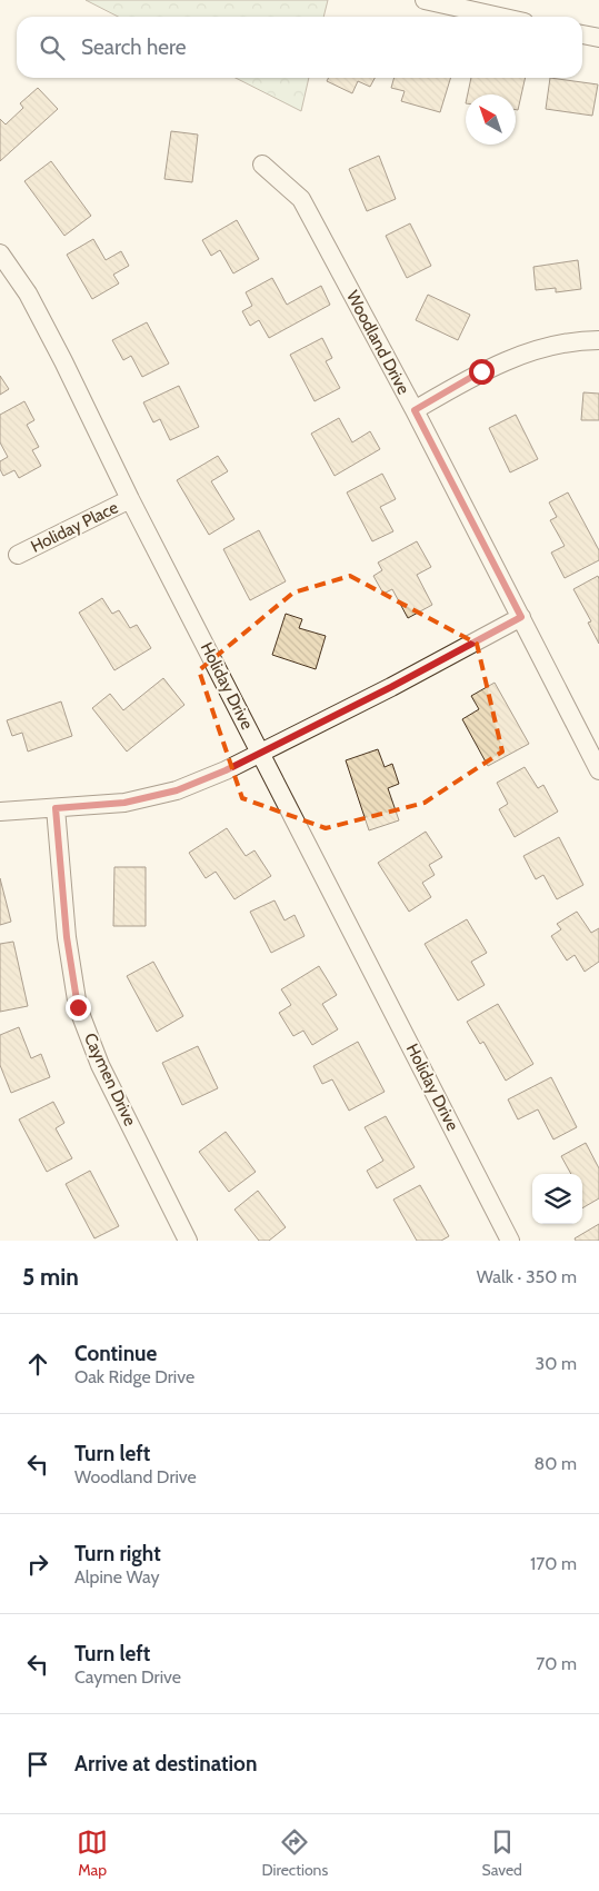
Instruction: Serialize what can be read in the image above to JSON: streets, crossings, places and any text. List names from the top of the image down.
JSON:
{
  "streets": {
    "street": [
      "Woodland Drive",
      "Holiday Place",
      "Holiday Drive",
      "Caymen Drive"
    ]
  },
  "crossings": [
    ["Holiday Place", "Holiday Drive"]
  ],
  "north": "top left",
  "page": {
    "search": "Search here",
    "heading": ["5 min", "Walk · 350 m"],
    "list": [
      ["Continue", "Oak Ridge Drive", "30 m"],
      ["Turn left", "Woodland Drive", "80 m"],
      ["Turn right", "Alpine Way", "170 m"],
      ["Turn left", "Caymen Drive", "70 m"],
      "Arrive at destination"
    ],
    "nav": ["Map", "Directions", "Saved"]
  }
}
